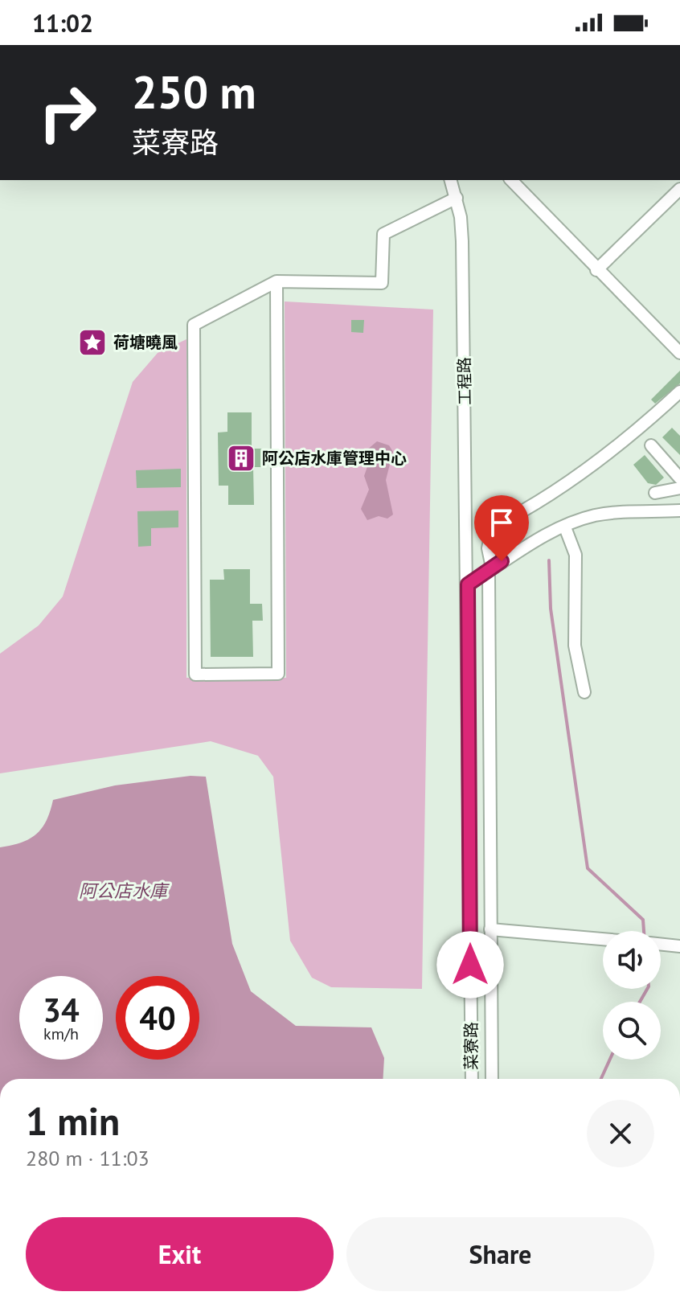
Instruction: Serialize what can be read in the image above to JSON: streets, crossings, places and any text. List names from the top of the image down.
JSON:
{
  "streets": {
    "street": ["工程路", "菜寮路"]
  },
  "crossings": [
    ["工程路", "菜寮路"]
  ],
  "water": ["阿公店水庫"],
  "places": {
    "place": ["荷塘曉風"],
    "building": ["阿公店水庫管理中心"]
  },
  "page": {
    "status": "11:02",
    "turn": ["250 m", "菜寮路"],
    "speed": "34 km/h",
    "limit": "40",
    "heading": ["1 min", "280 m · 11:03"],
    "buttons": ["Exit", "Share"]
  }
}
